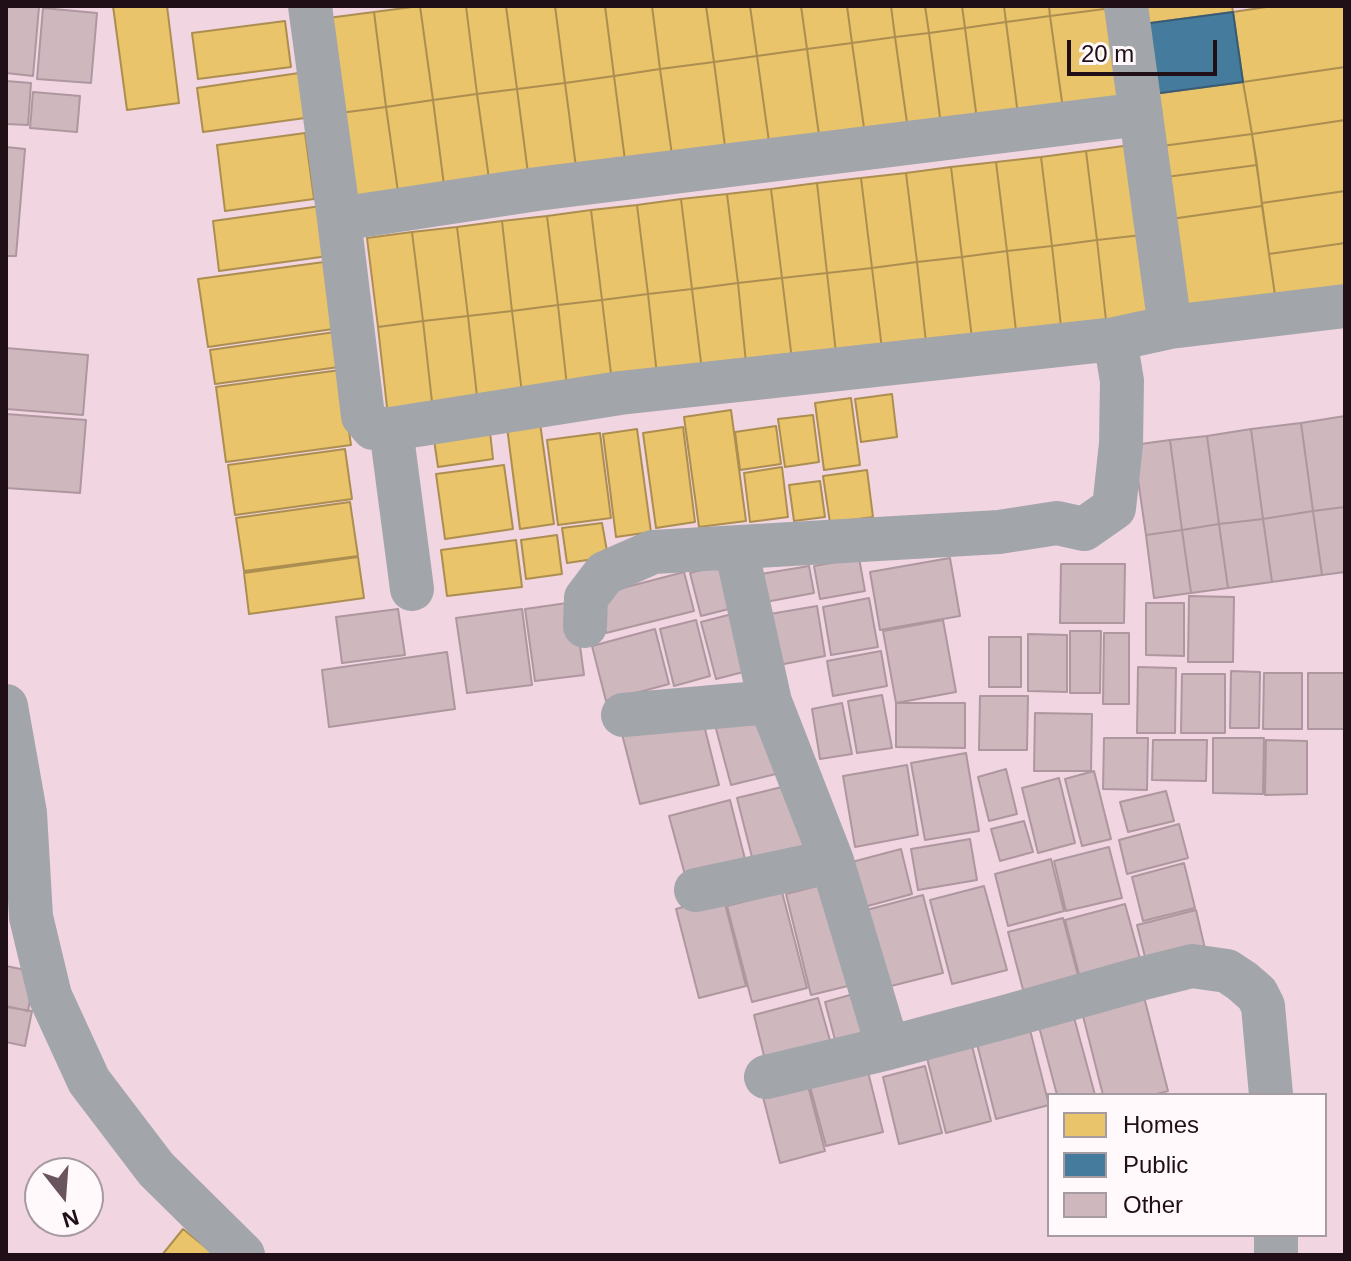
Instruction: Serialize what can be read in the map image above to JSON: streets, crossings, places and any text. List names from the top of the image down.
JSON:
{
  "legend": ["Homes", "Public", "Other"],
  "scale_bar": "20 m",
  "north": "bottom"
}
